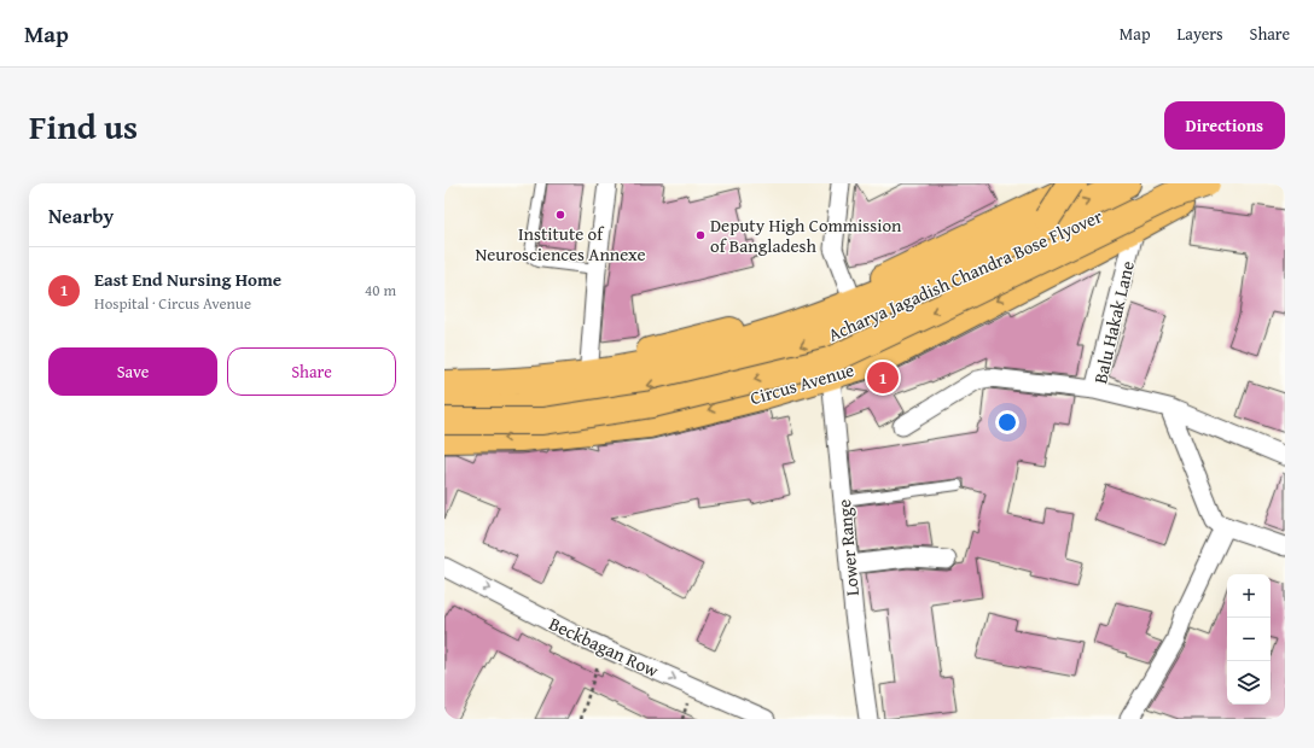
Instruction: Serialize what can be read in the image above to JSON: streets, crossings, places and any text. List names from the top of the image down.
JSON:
{
  "streets": {
    "main road": ["Acharya Jagadish Chandra Bose Flyover", "Circus Avenue"],
    "street": ["Balu Hakak Lane", "Lower Range", "Beckbagan Row"]
  },
  "crossings": [
    ["Balu Hakak Lane", "Circus Avenue"],
    ["Circus Avenue", "Lower Range"]
  ],
  "one_way": ["Beckbagan Row"],
  "places": ["Institute of Neurosciences Annexe", "Deputy High Commission of Bangladesh"],
  "page": {
    "header": "Map",
    "nav": ["Map", "Layers", "Share"],
    "title": "Find us",
    "buttons": [
      "Directions",
      ["Save", "Share"]
    ],
    "heading": "Nearby",
    "list": [
      {
        "mark": "1",
        "name": "East End Nursing Home",
        "note": "Hospital · Circus Avenue",
        "value": "40 m"
      }
    ],
    "pins": "1",
    "map_buttons": ["+", "−"]
  }
}
